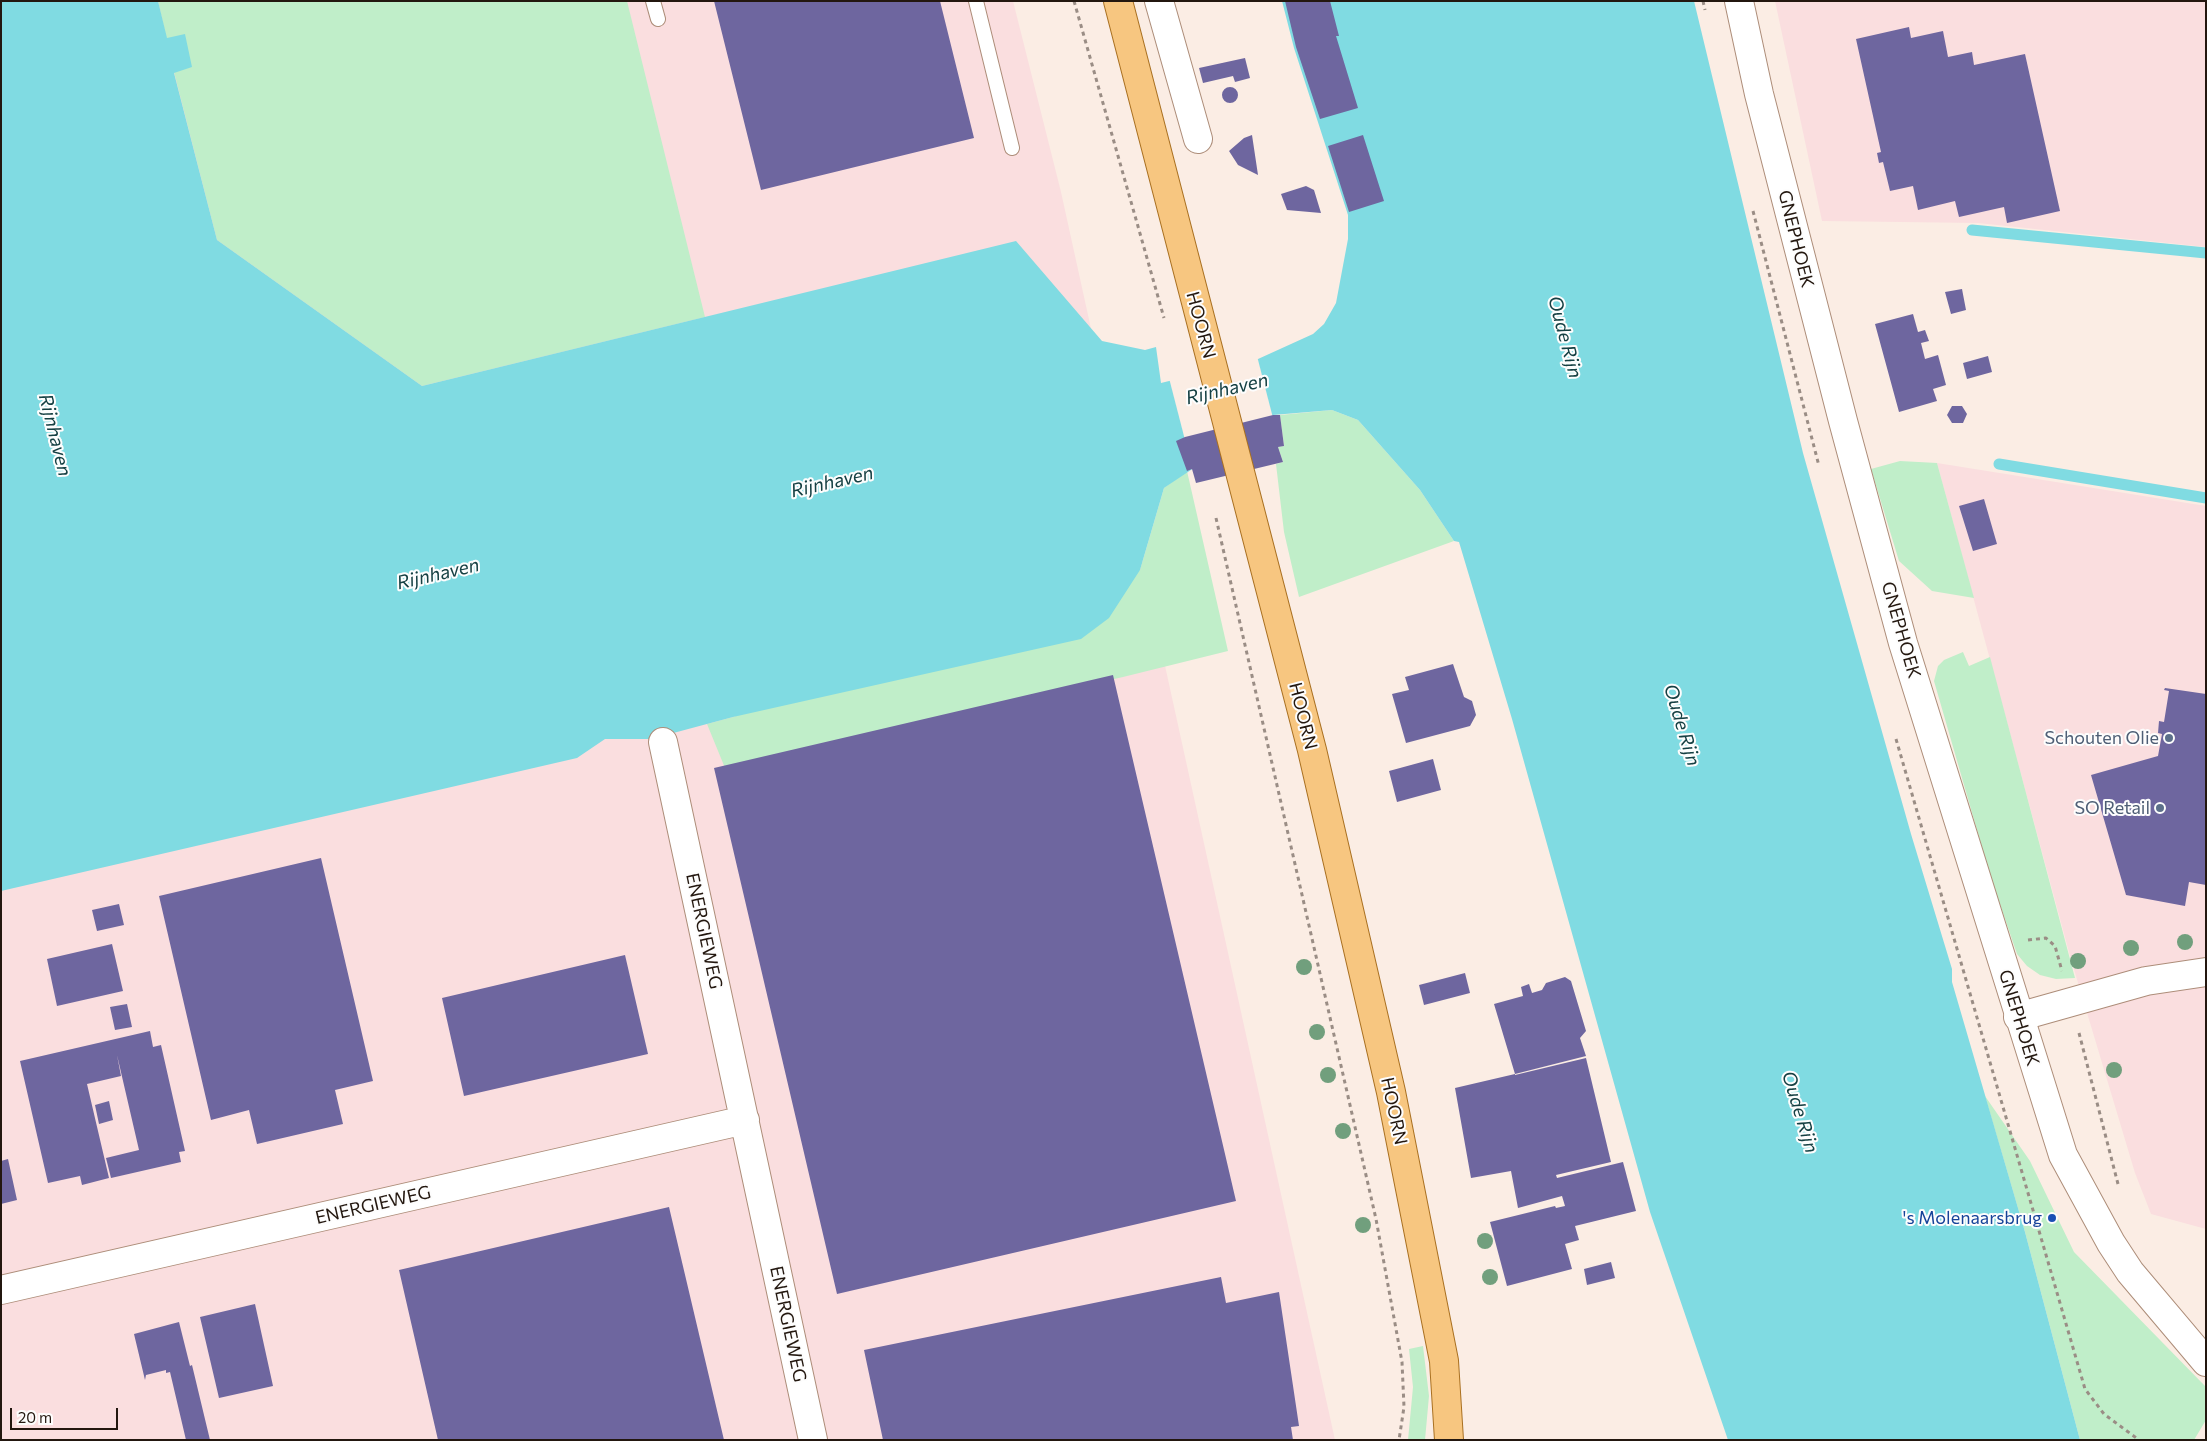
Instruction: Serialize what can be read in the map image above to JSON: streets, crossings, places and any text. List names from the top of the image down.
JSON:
{
  "streets": {
    "main road": ["HOORN"],
    "street": ["GNEPHOEK", "ENERGIEWEG"]
  },
  "water": ["Oude Rijn", "Rijnhaven"],
  "places": ["Schouten Olie", "SO Retail", "'s Molenaarsbrug"],
  "scale_bar": "20 m"
}
